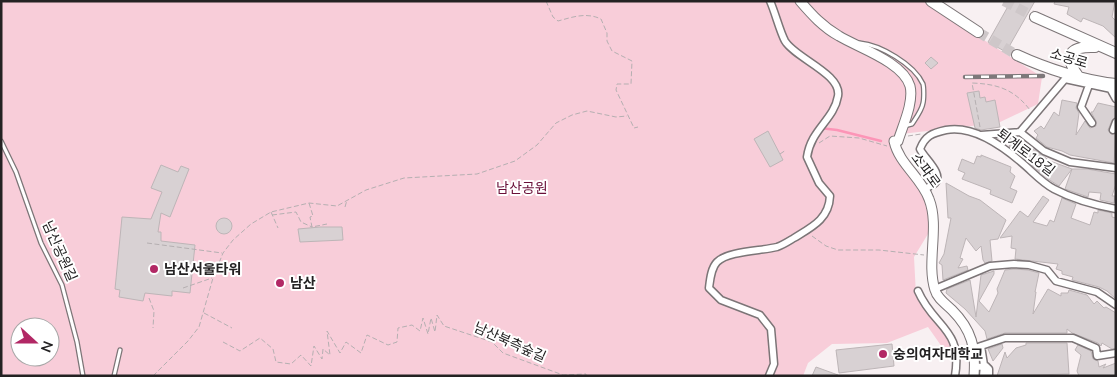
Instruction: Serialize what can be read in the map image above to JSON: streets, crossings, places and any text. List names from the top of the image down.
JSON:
{
  "streets": {
    "main road": ["소공로"],
    "street": ["퇴계로18길", "소파로"],
    "lane": ["남산공원길"],
    "path": ["남산북측숲길"]
  },
  "parks": ["남산공원"],
  "places": ["남산서울타워", "남산", "숭의여자대학교"],
  "north": "right"
}
